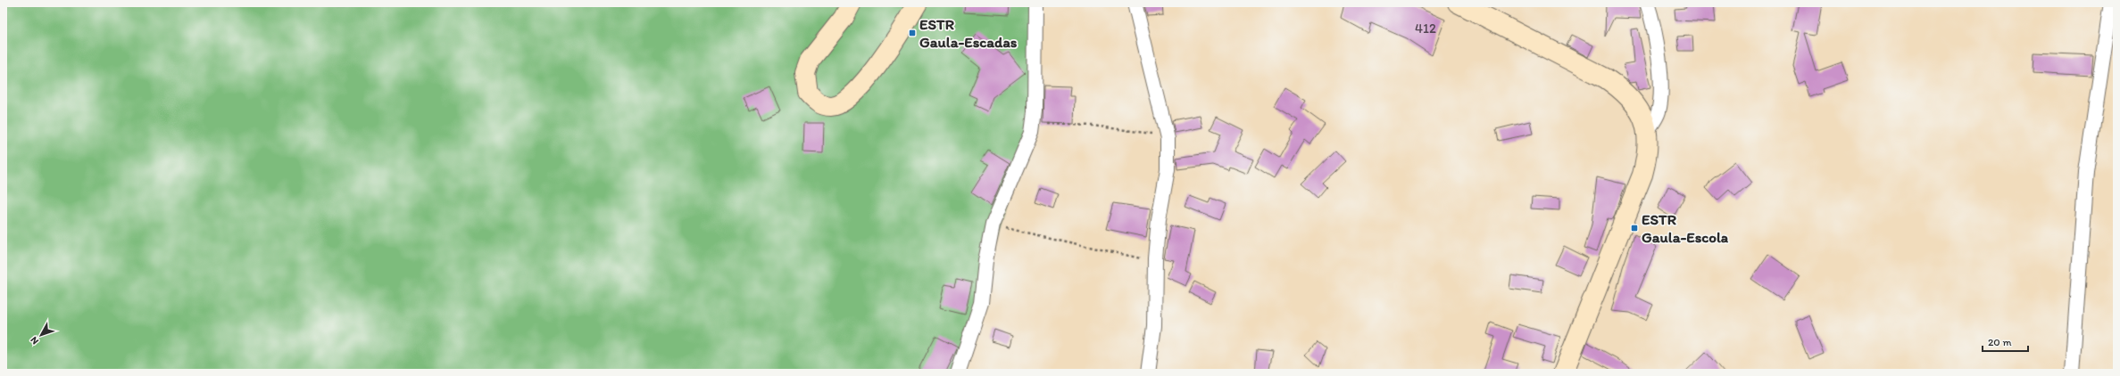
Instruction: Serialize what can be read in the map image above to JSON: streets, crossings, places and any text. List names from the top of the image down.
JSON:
{
  "places": {
    "transit": ["ESTR Gaula-Escadas", "ESTR Gaula-Escola"]
  },
  "house_numbers": ["412"],
  "scale_bar": "20 m",
  "north": "bottom left"
}
